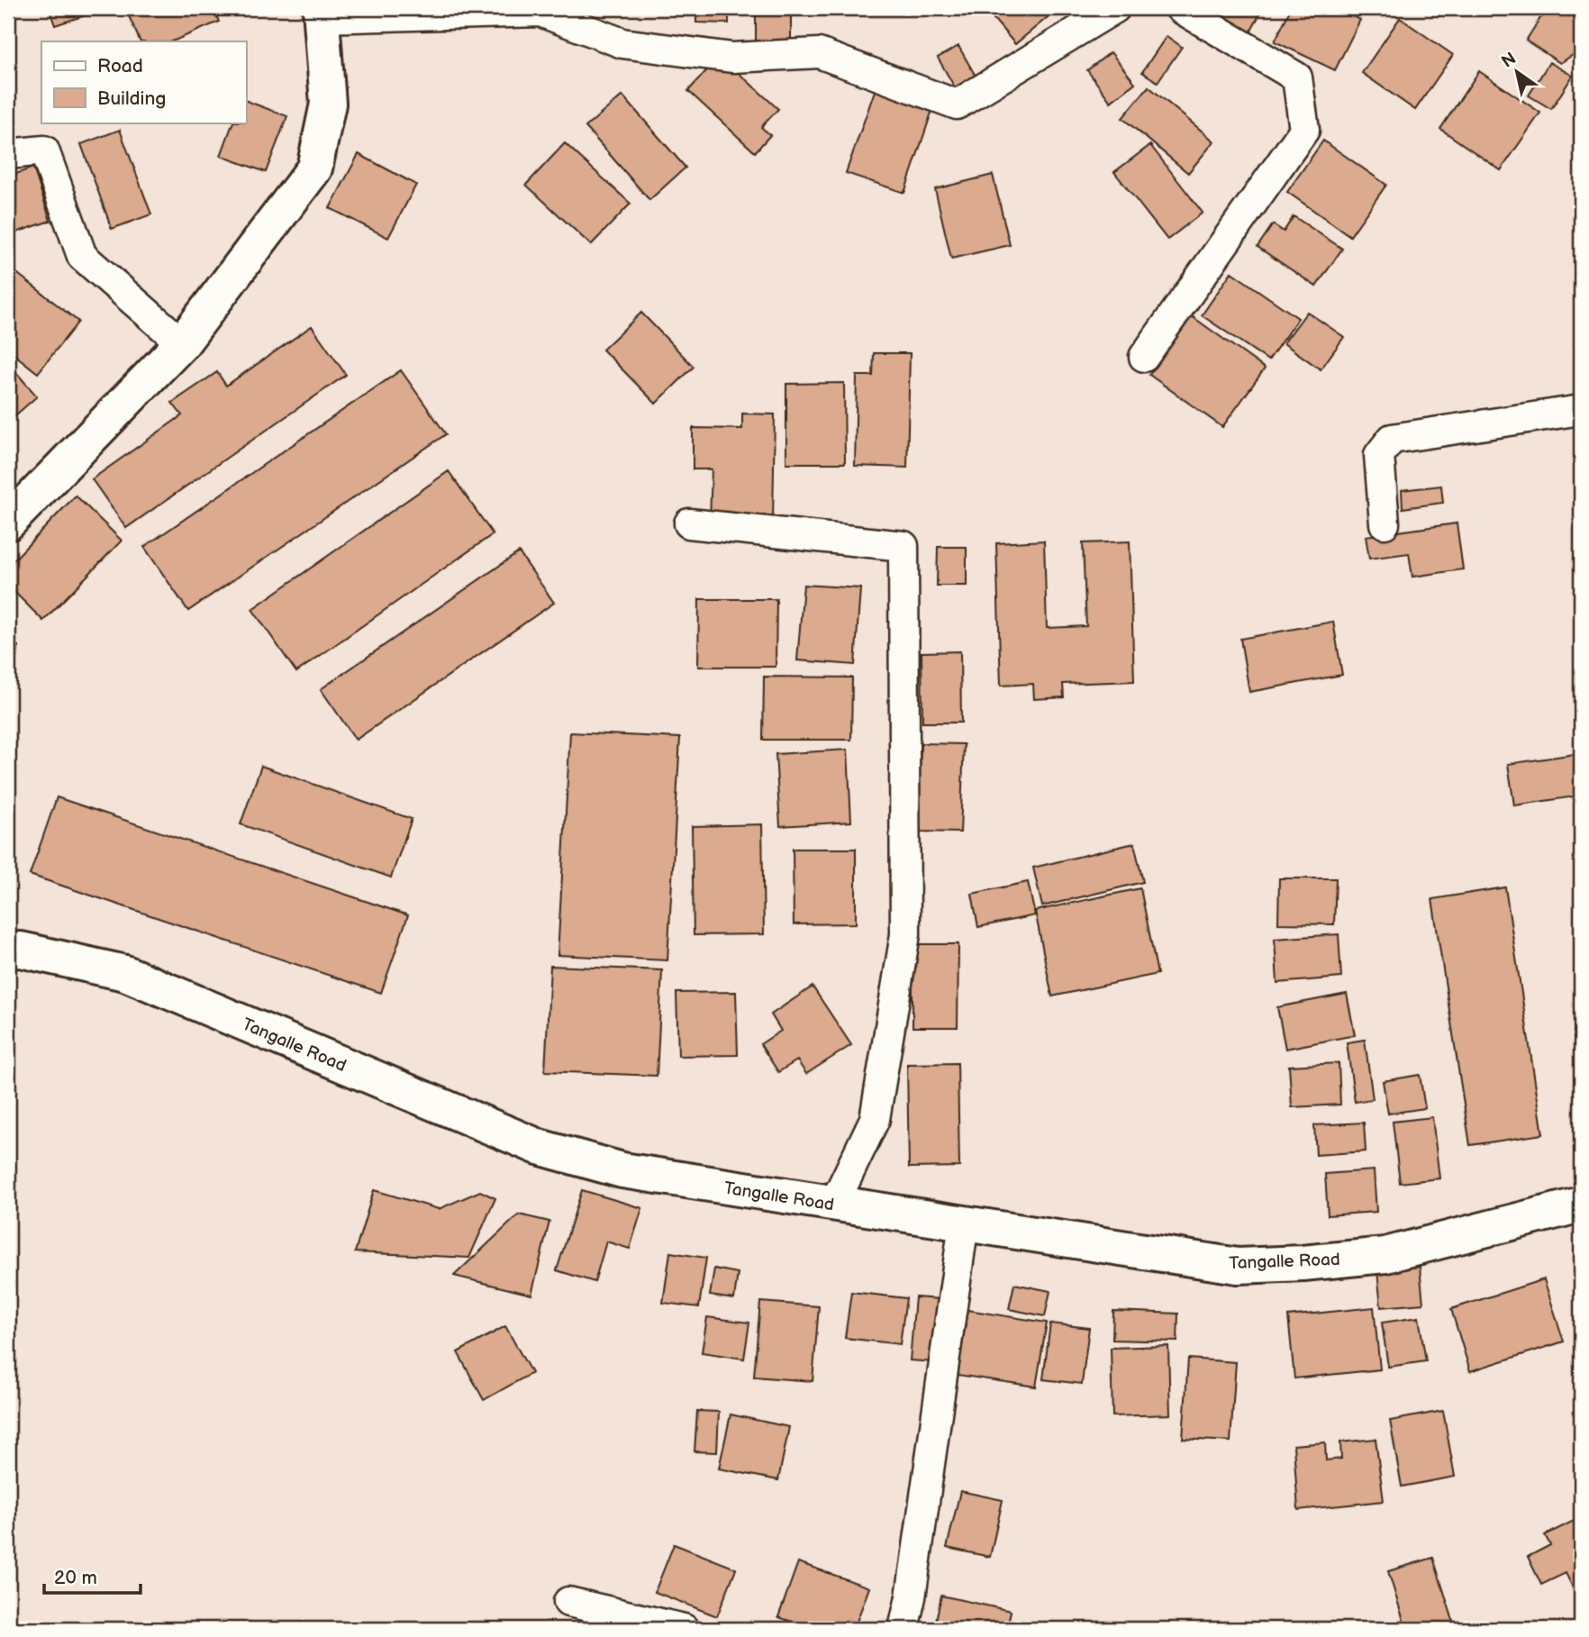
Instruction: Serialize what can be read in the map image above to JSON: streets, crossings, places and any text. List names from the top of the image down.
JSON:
{
  "streets": {
    "main road": ["Tangalle Road"]
  },
  "legend": ["Road", "Building"],
  "scale_bar": "20 m",
  "north": "top left"
}
